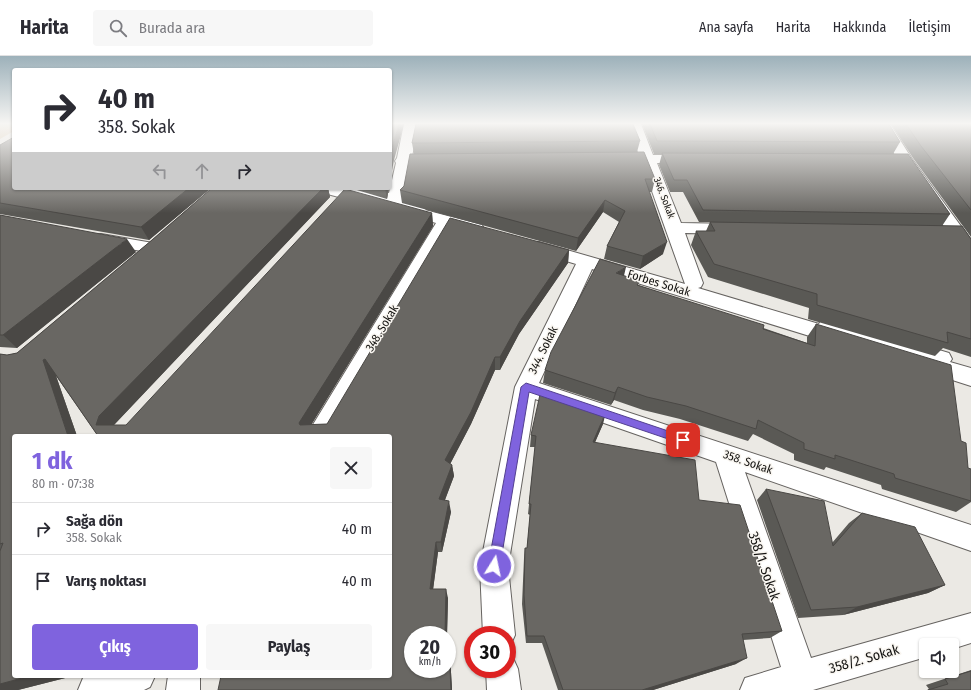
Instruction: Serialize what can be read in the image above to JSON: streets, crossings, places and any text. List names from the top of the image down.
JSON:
{
  "streets": {
    "street": [
      "346. Sokak",
      "Forbes Sokak",
      "348. Sokak",
      "344. Sokak",
      "358. Sokak",
      "358/1. Sokak",
      "358/2. Sokak"
    ]
  },
  "crossings": [
    ["346. Sokak", "Forbes Sokak"],
    ["Forbes Sokak", "344. Sokak"],
    ["344. Sokak", "358. Sokak"],
    ["358. Sokak", "358/1. Sokak"],
    ["358/1. Sokak", "358/2. Sokak"]
  ],
  "page": {
    "header": "Harita",
    "search": "Burada ara",
    "nav": [
      "Ana sayfa",
      "Harita",
      "Hakkında",
      "İletişim"
    ],
    "turn": ["40 m", "358. Sokak"],
    "heading": ["1 dk", "80 m · 07:38"],
    "list": [
      {
        "name": "Sağa dön",
        "note": "358. Sokak",
        "value": "40 m"
      },
      {
        "name": "Varış noktası",
        "value": "40 m"
      }
    ],
    "buttons": ["Çıkış", "Paylaş"],
    "speed": "20 km/h",
    "limit": "30"
  }
}
